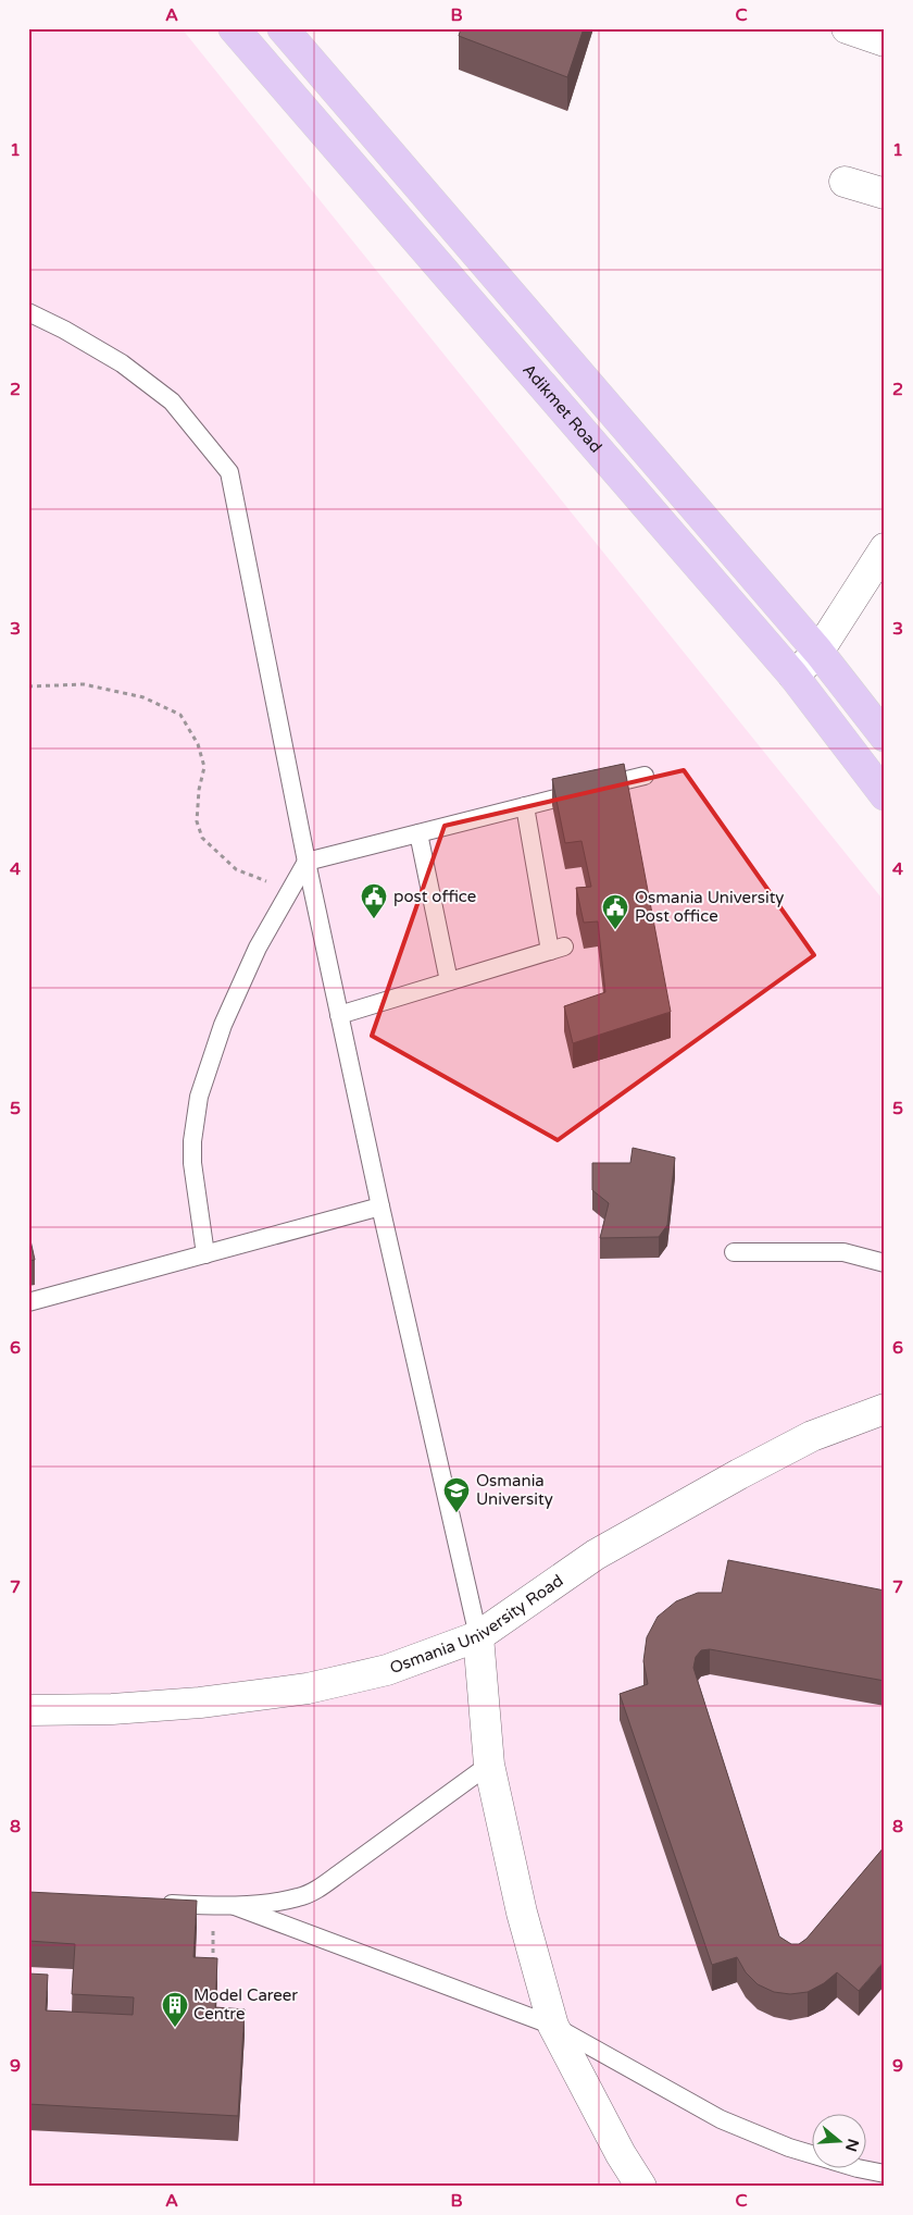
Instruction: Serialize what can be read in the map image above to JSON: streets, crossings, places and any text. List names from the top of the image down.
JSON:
{
  "streets": {
    "main road": ["Adikmet Road", "Osmania University Road"]
  },
  "places": {
    "public building": ["post office", "Osmania University Post office"],
    "school or university": ["Osmania University"],
    "building": ["Model Career Centre"]
  },
  "north": "right",
  "grid": {
    "columns": ["A", "B", "C"],
    "rows": [
      "1",
      "2",
      "3",
      "4",
      "5",
      "6",
      "7",
      "8",
      "9"
    ]
  }
}
